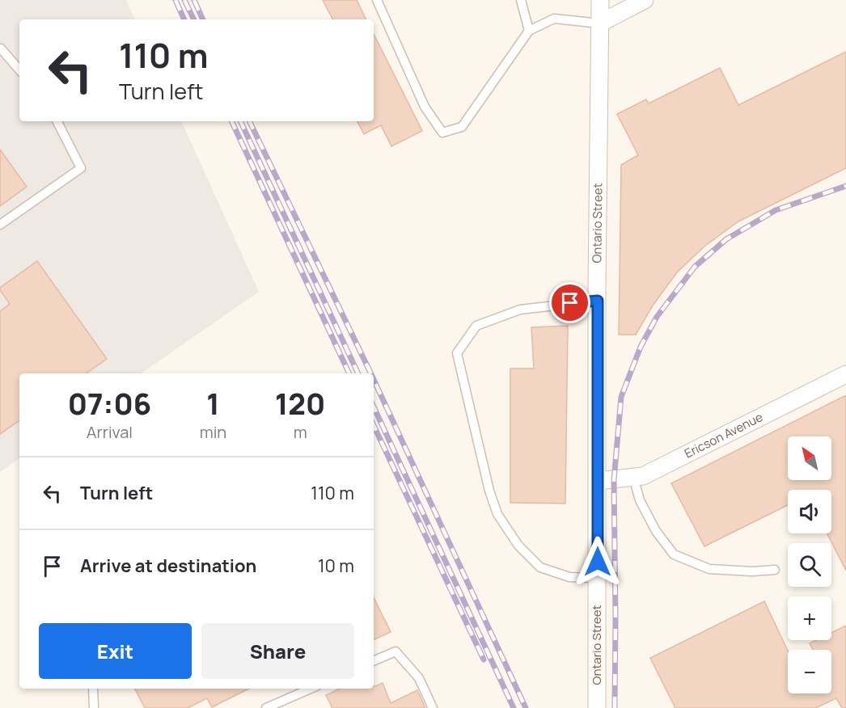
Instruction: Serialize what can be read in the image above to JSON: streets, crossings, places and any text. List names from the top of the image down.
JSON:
{
  "streets": {
    "street": ["Ontario Street", "Ericson Avenue"]
  },
  "crossings": [
    ["Ontario Street", "Ericson Avenue"]
  ],
  "north": "top left",
  "page": {
    "turn": ["110 m", "Turn left"],
    "eta": [
      "07:06",
      "Arrival",
      "1",
      "min",
      "120",
      "m"
    ],
    "map_buttons": ["+", "−"],
    "list": [
      {
        "name": "Turn left",
        "value": "110 m"
      },
      {
        "name": "Arrive at destination",
        "value": "10 m"
      }
    ],
    "buttons": ["Exit", "Share"]
  }
}
